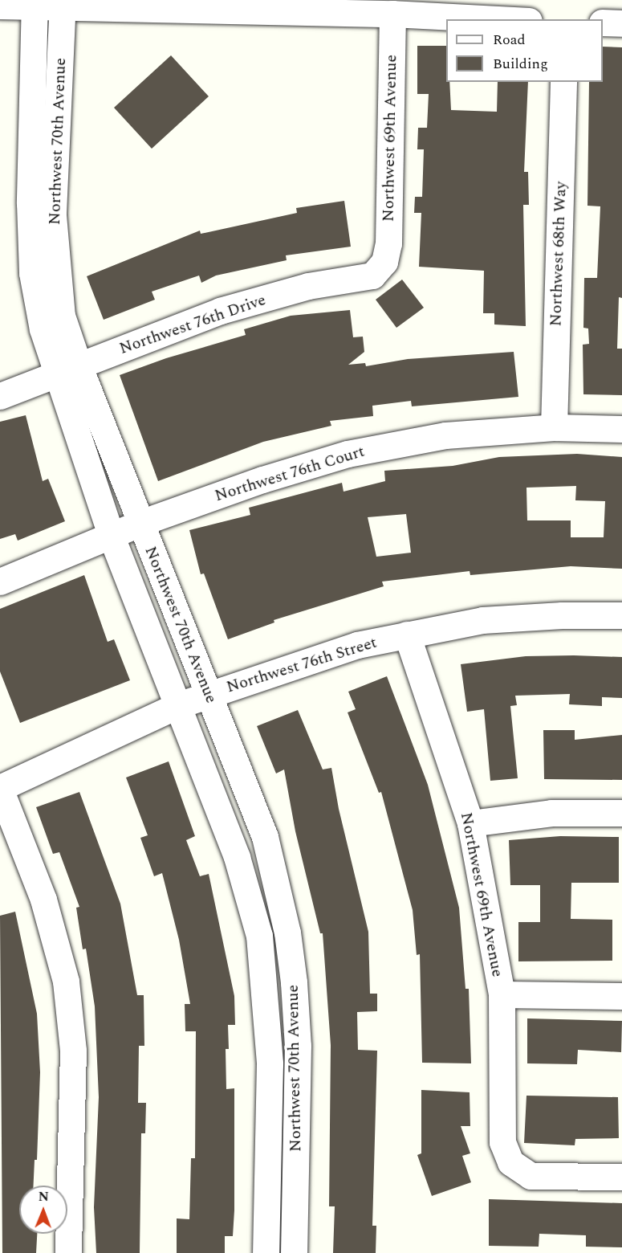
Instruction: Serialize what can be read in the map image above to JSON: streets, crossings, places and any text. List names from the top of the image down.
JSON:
{
  "streets": {
    "street": [
      "Northwest 69th Avenue",
      "Northwest 70th Avenue",
      "Northwest 68th Way",
      "Northwest 76th Drive",
      "Northwest 76th Court",
      "Northwest 76th Street"
    ]
  },
  "crossings": [
    ["Northwest 69th Avenue", "Northwest 76th Drive"],
    ["Northwest 69th Avenue", "Northwest 76th Street"],
    ["Northwest 70th Avenue", "Northwest 76th Drive"],
    ["Northwest 70th Avenue", "Northwest 76th Court"],
    ["Northwest 70th Avenue", "Northwest 76th Street"],
    ["Northwest 68th Way", "Northwest 76th Court"]
  ],
  "legend": ["Road", "Building"],
  "north": "top"
}
